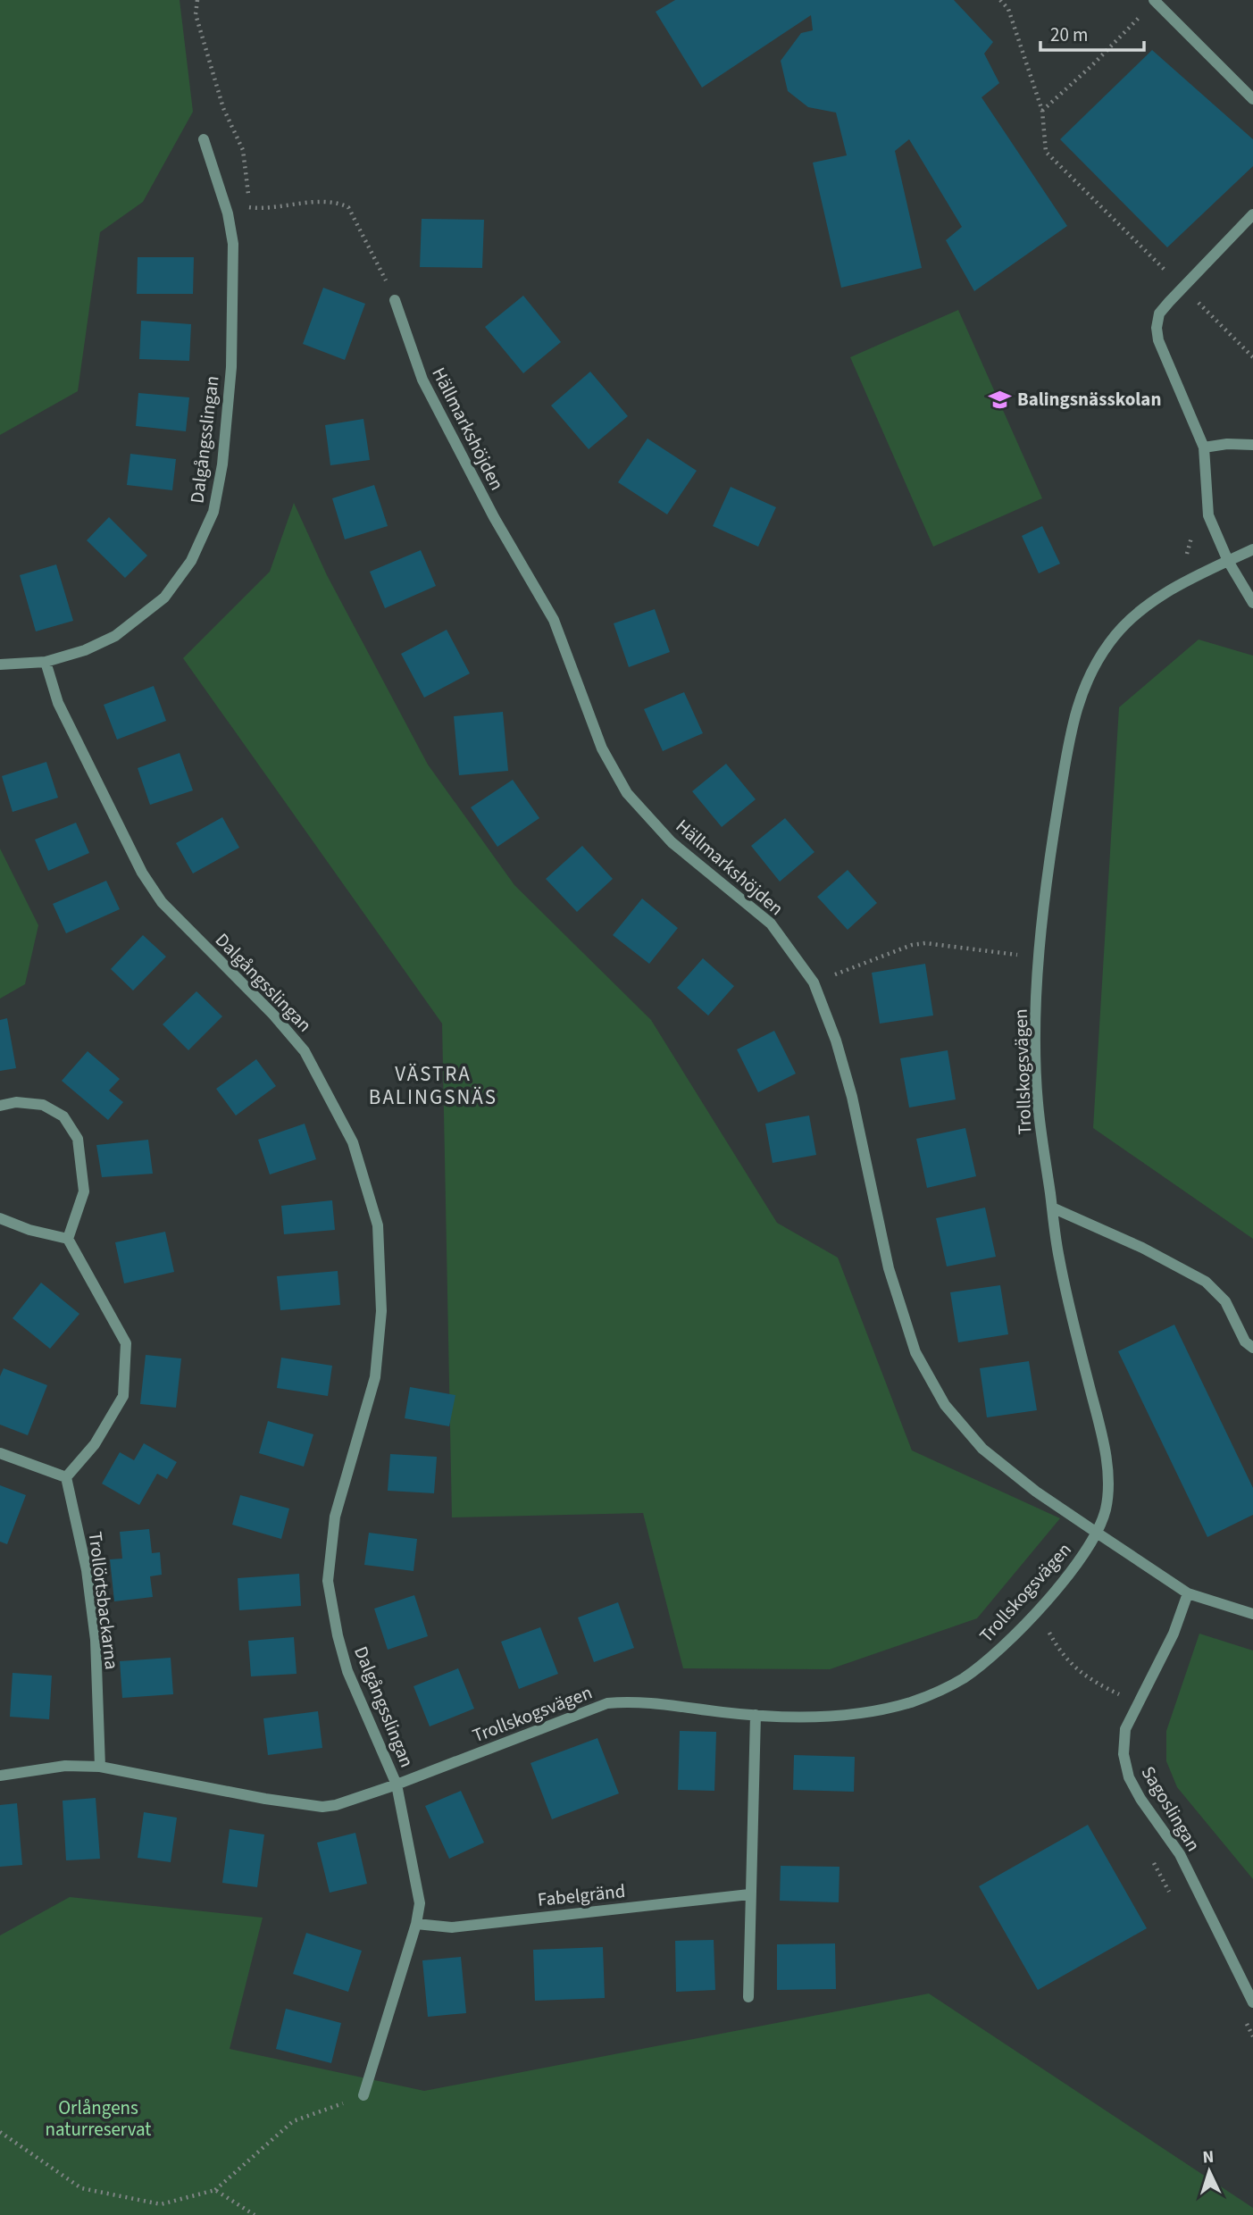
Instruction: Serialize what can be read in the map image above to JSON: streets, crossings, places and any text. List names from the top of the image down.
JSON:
{
  "streets": {
    "street": [
      "Hällmarkshöjden",
      "Dalgångsslingan",
      "Trollskogsvägen",
      "Trollörtsbackarna",
      "Sagoslingan",
      "Fabelgränd"
    ]
  },
  "crossings": [
    ["Hällmarkshöjden", "Trollskogsvägen"],
    ["Dalgångsslingan", "Trollskogsvägen"],
    ["Trollskogsvägen", "Trollörtsbackarna"]
  ],
  "districts": ["VÄSTRA BALINGSNÄS"],
  "parks": ["Orlångens naturreservat"],
  "places": {
    "school or university": ["Balingsnässkolan"]
  },
  "scale_bar": "20 m",
  "north": "top"
}
